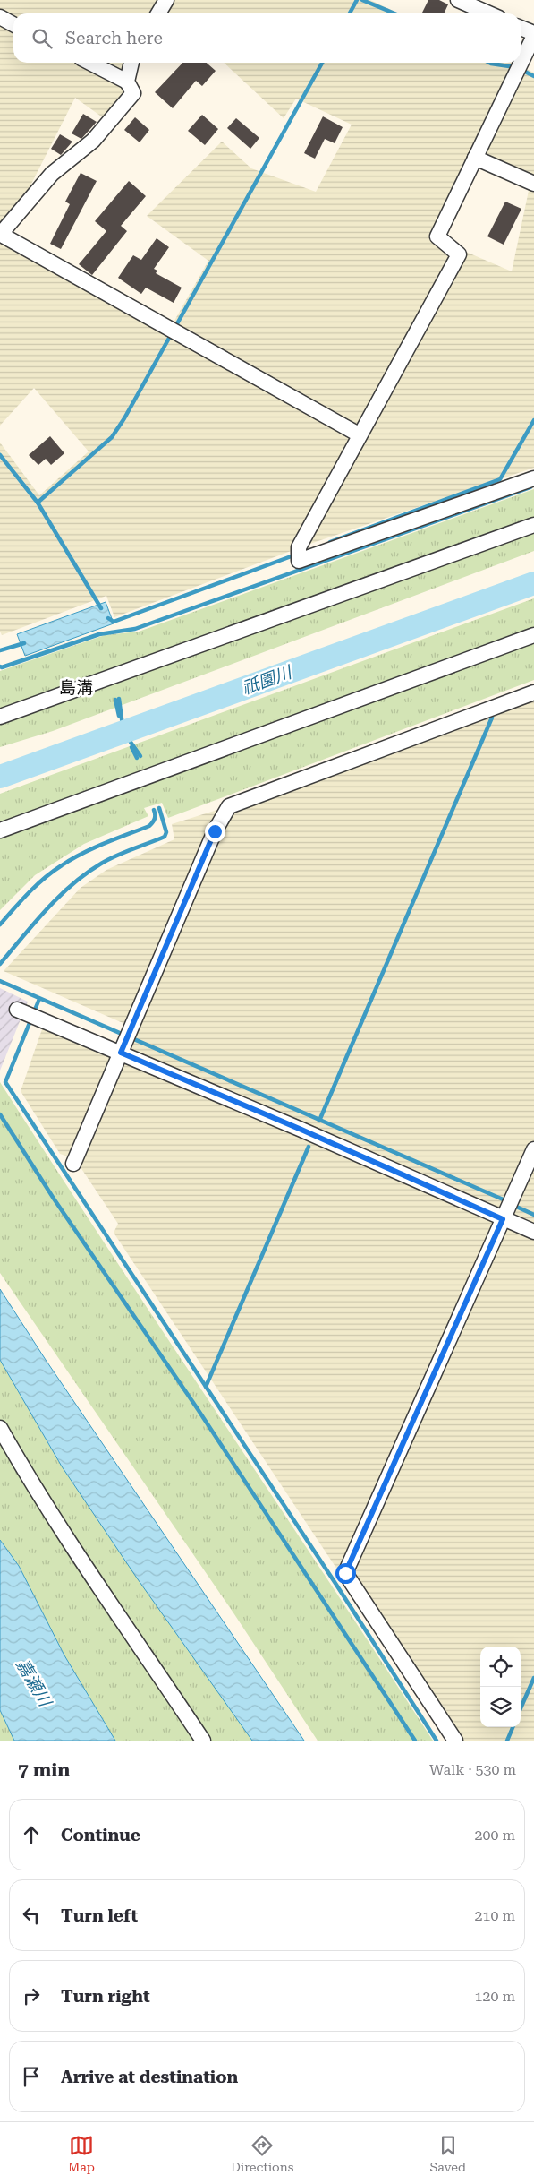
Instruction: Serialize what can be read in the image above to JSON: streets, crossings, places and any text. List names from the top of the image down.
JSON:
{
  "districts": ["島溝"],
  "water": ["祇園川", "嘉瀬川"],
  "page": {
    "search": "Search here",
    "heading": ["7 min", "Walk · 530 m"],
    "list": [
      ["Continue", "200 m"],
      ["Turn left", "210 m"],
      ["Turn right", "120 m"],
      "Arrive at destination"
    ],
    "nav": ["Map", "Directions", "Saved"]
  }
}
